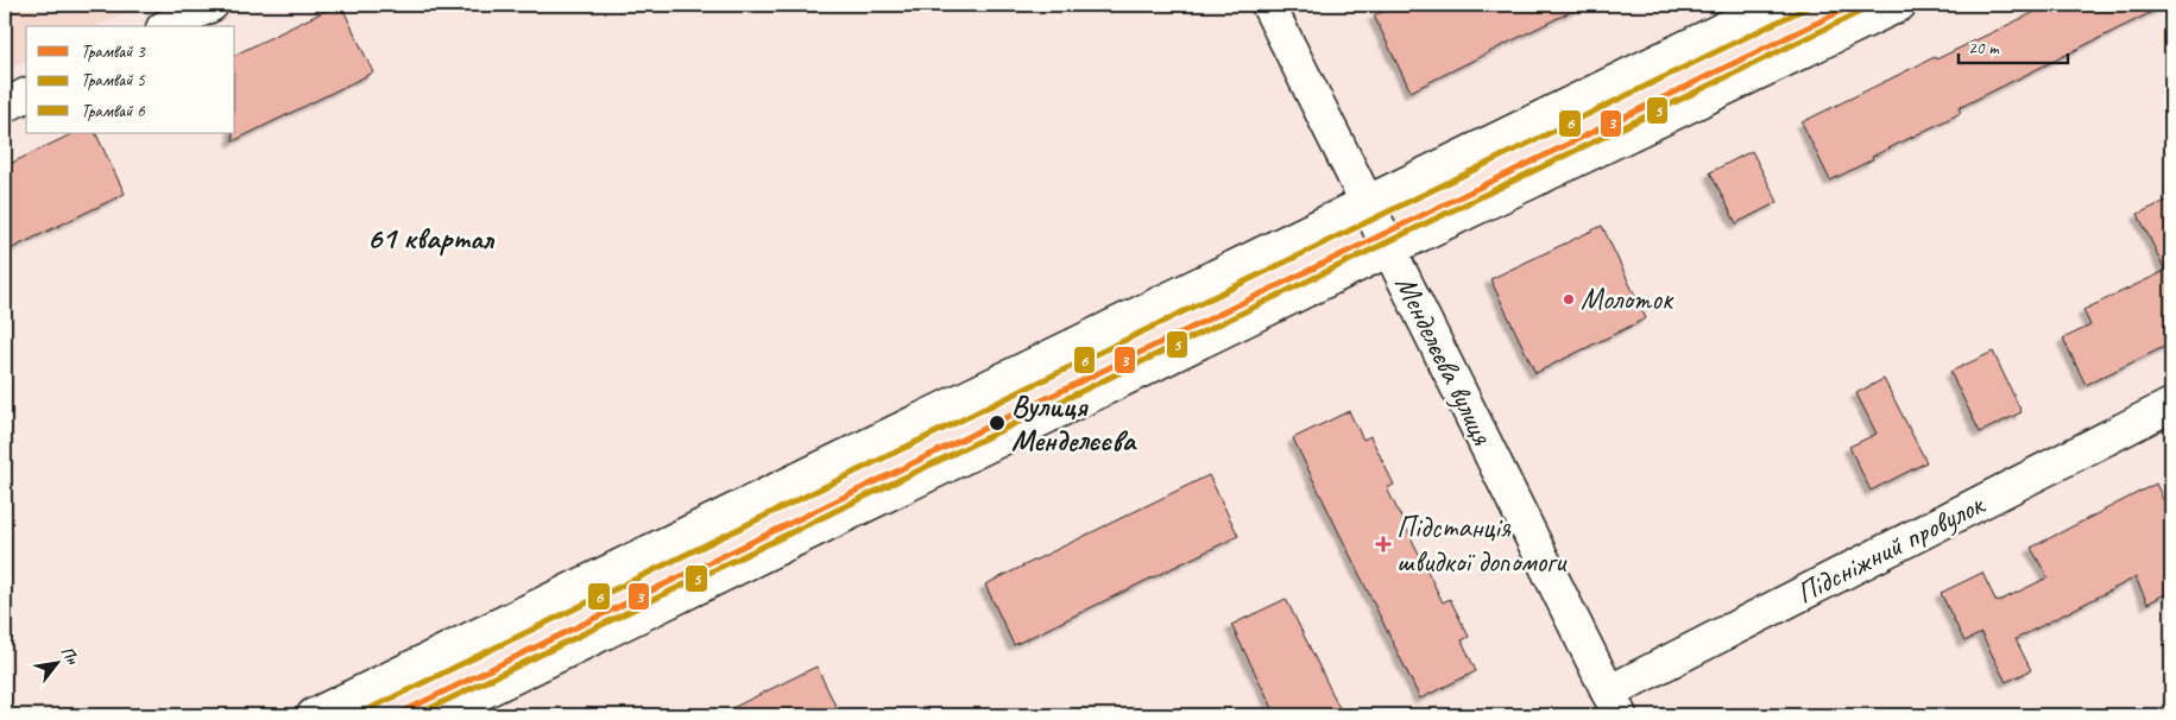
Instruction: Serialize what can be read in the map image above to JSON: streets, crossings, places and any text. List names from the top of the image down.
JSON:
{
  "streets": {
    "main road": ["Менделєєва вулиця", "Підсніжний провулок"]
  },
  "crossings": [
    ["Менделєєва вулиця", "Підсніжний провулок"]
  ],
  "districts": ["61 квартал"],
  "places": {
    "other": ["Молоток", "Вулиця Менделєєва"],
    "health": ["Підстанція швидкої допомоги"]
  },
  "lines": ["tram line 3", "tram line 6", "tram line 5"],
  "legend": ["Трамвай 3", "Трамвай 5", "Трамвай 6"],
  "scale_bar": "20 m",
  "north": "top right"
}
